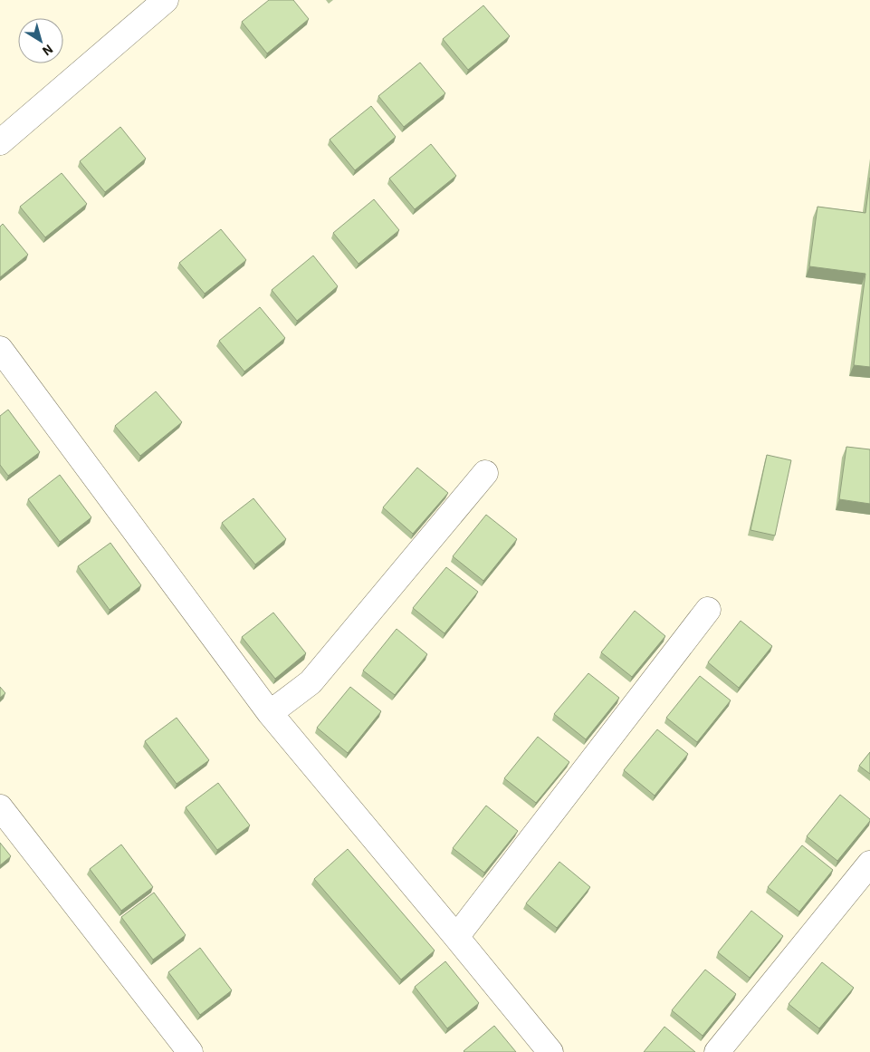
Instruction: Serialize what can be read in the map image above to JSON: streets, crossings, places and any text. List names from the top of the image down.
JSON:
{
  "north": "bottom right"
}
